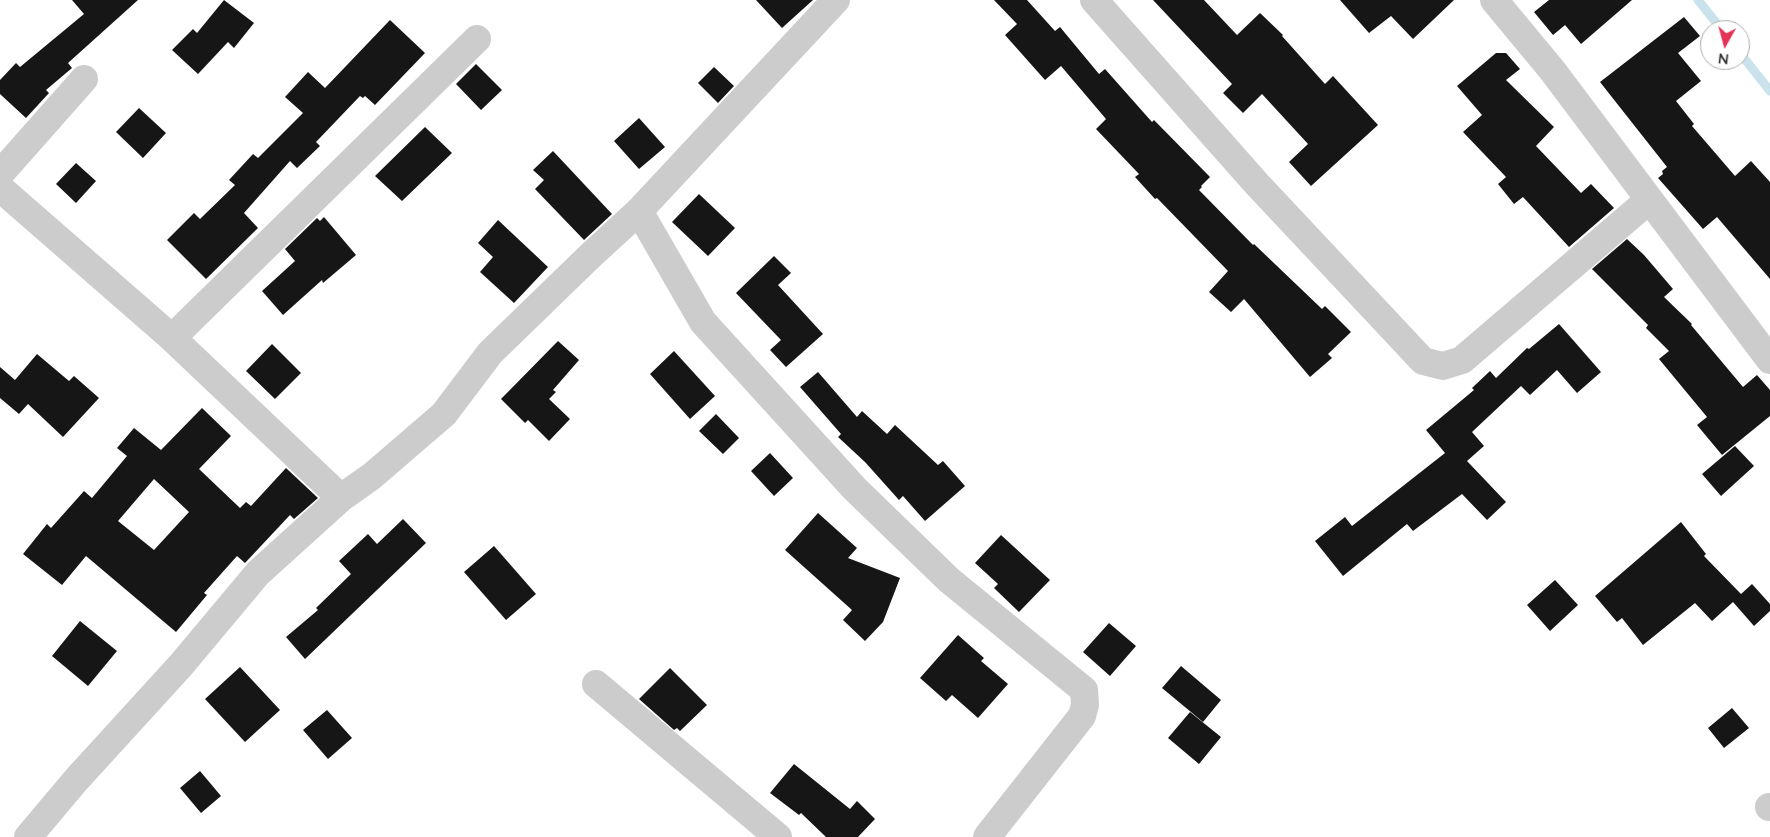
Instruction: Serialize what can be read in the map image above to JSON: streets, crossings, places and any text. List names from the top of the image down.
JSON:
{
  "north": "bottom"
}
